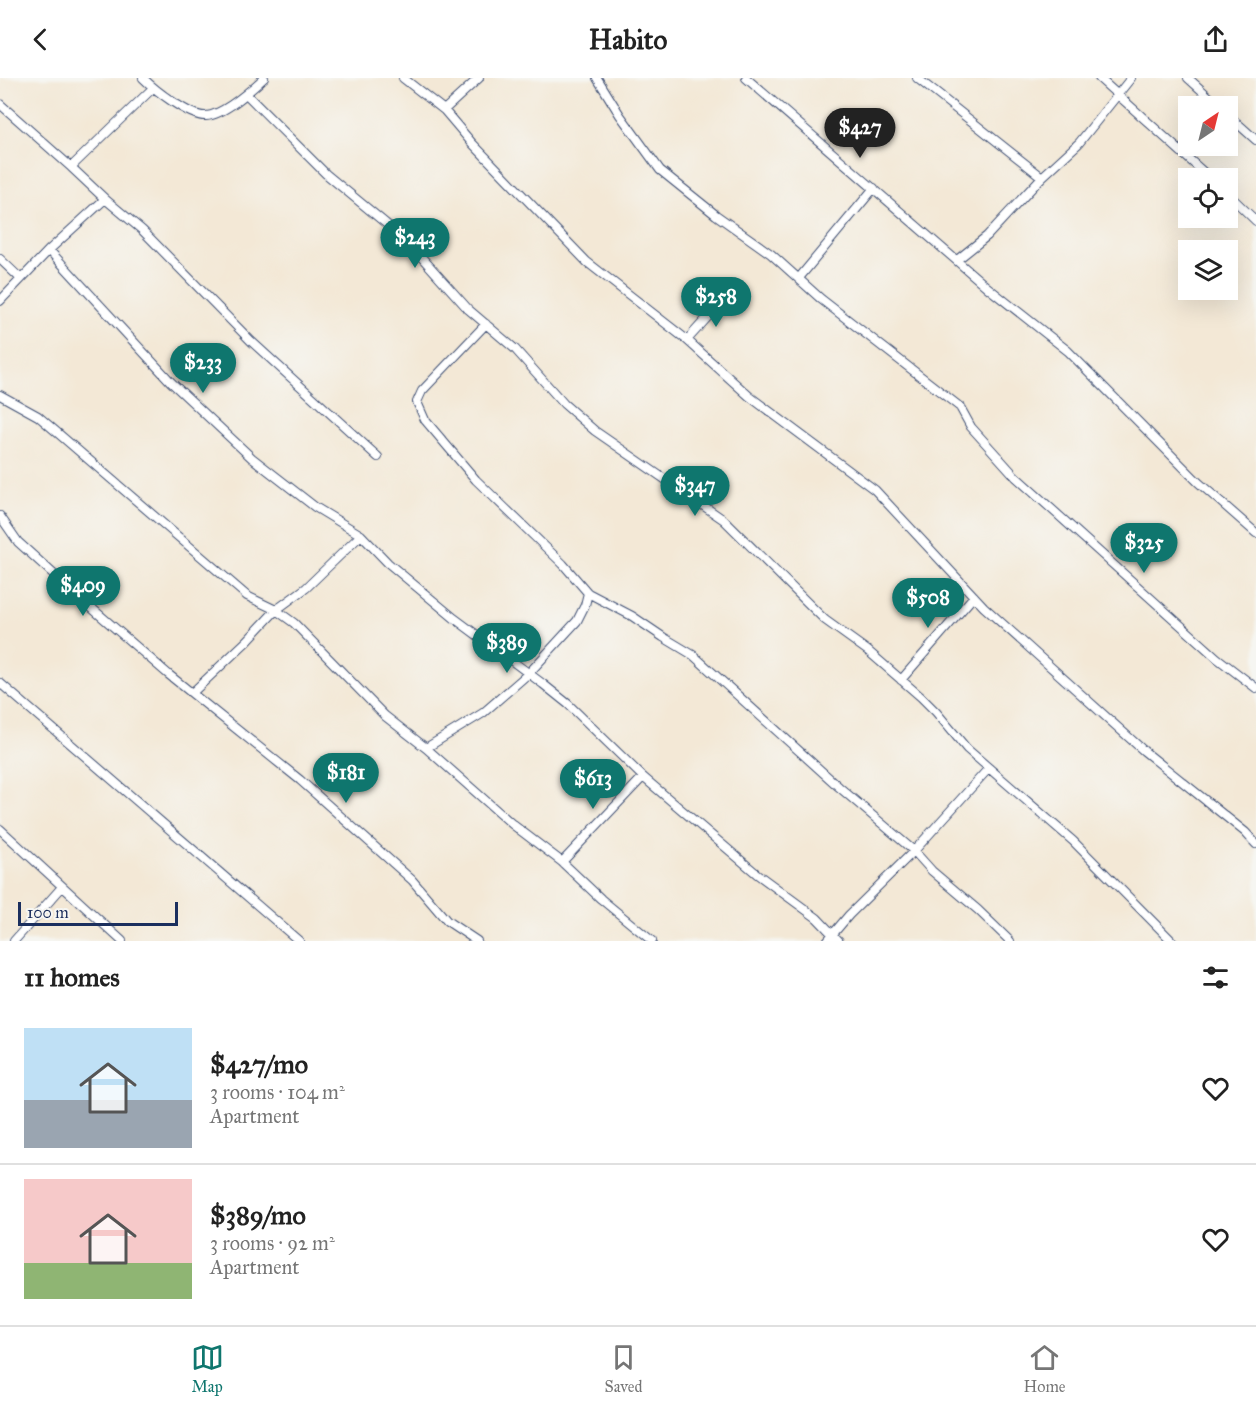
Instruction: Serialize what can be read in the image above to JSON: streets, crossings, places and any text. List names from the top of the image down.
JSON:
{
  "scale_bar": "100 m",
  "north": "top right",
  "page": {
    "header": "Habito",
    "price": [
      "$427",
      "$243",
      "$258",
      "$233",
      "$347",
      "$325",
      "$409",
      "$508",
      "$389",
      "$181",
      "$613"
    ],
    "scale": "100 m",
    "heading": "11 homes",
    "list": [
      {
        "name": "$427/mo",
        "note": "3 rooms · 104 m² · Apartment"
      },
      {
        "name": "$389/mo",
        "note": "3 rooms · 92 m² · Apartment"
      }
    ],
    "tabs": ["Map", "Saved", "Home"]
  }
}
